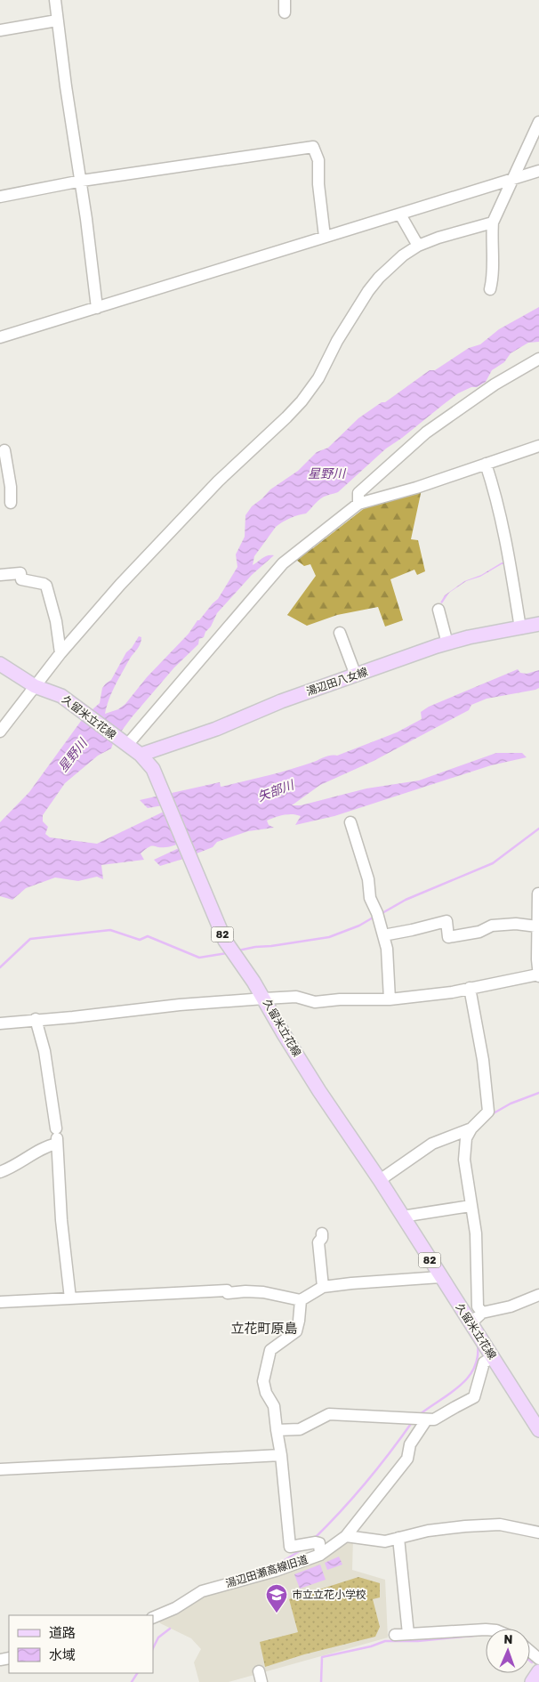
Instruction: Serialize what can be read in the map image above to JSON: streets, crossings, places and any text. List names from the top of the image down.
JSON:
{
  "streets": {
    "main road": ["湯辺田八女線", "久留米立花線", "82"],
    "street": ["湯辺田瀬高線旧道"]
  },
  "crossings": [
    ["湯辺田八女線", "久留米立花線"]
  ],
  "districts": ["立花町原島"],
  "water": ["星野川", "矢部川"],
  "places": {
    "school or university": ["市立立花小学校"]
  },
  "legend": ["道路", "水域"],
  "north": "top"
}
